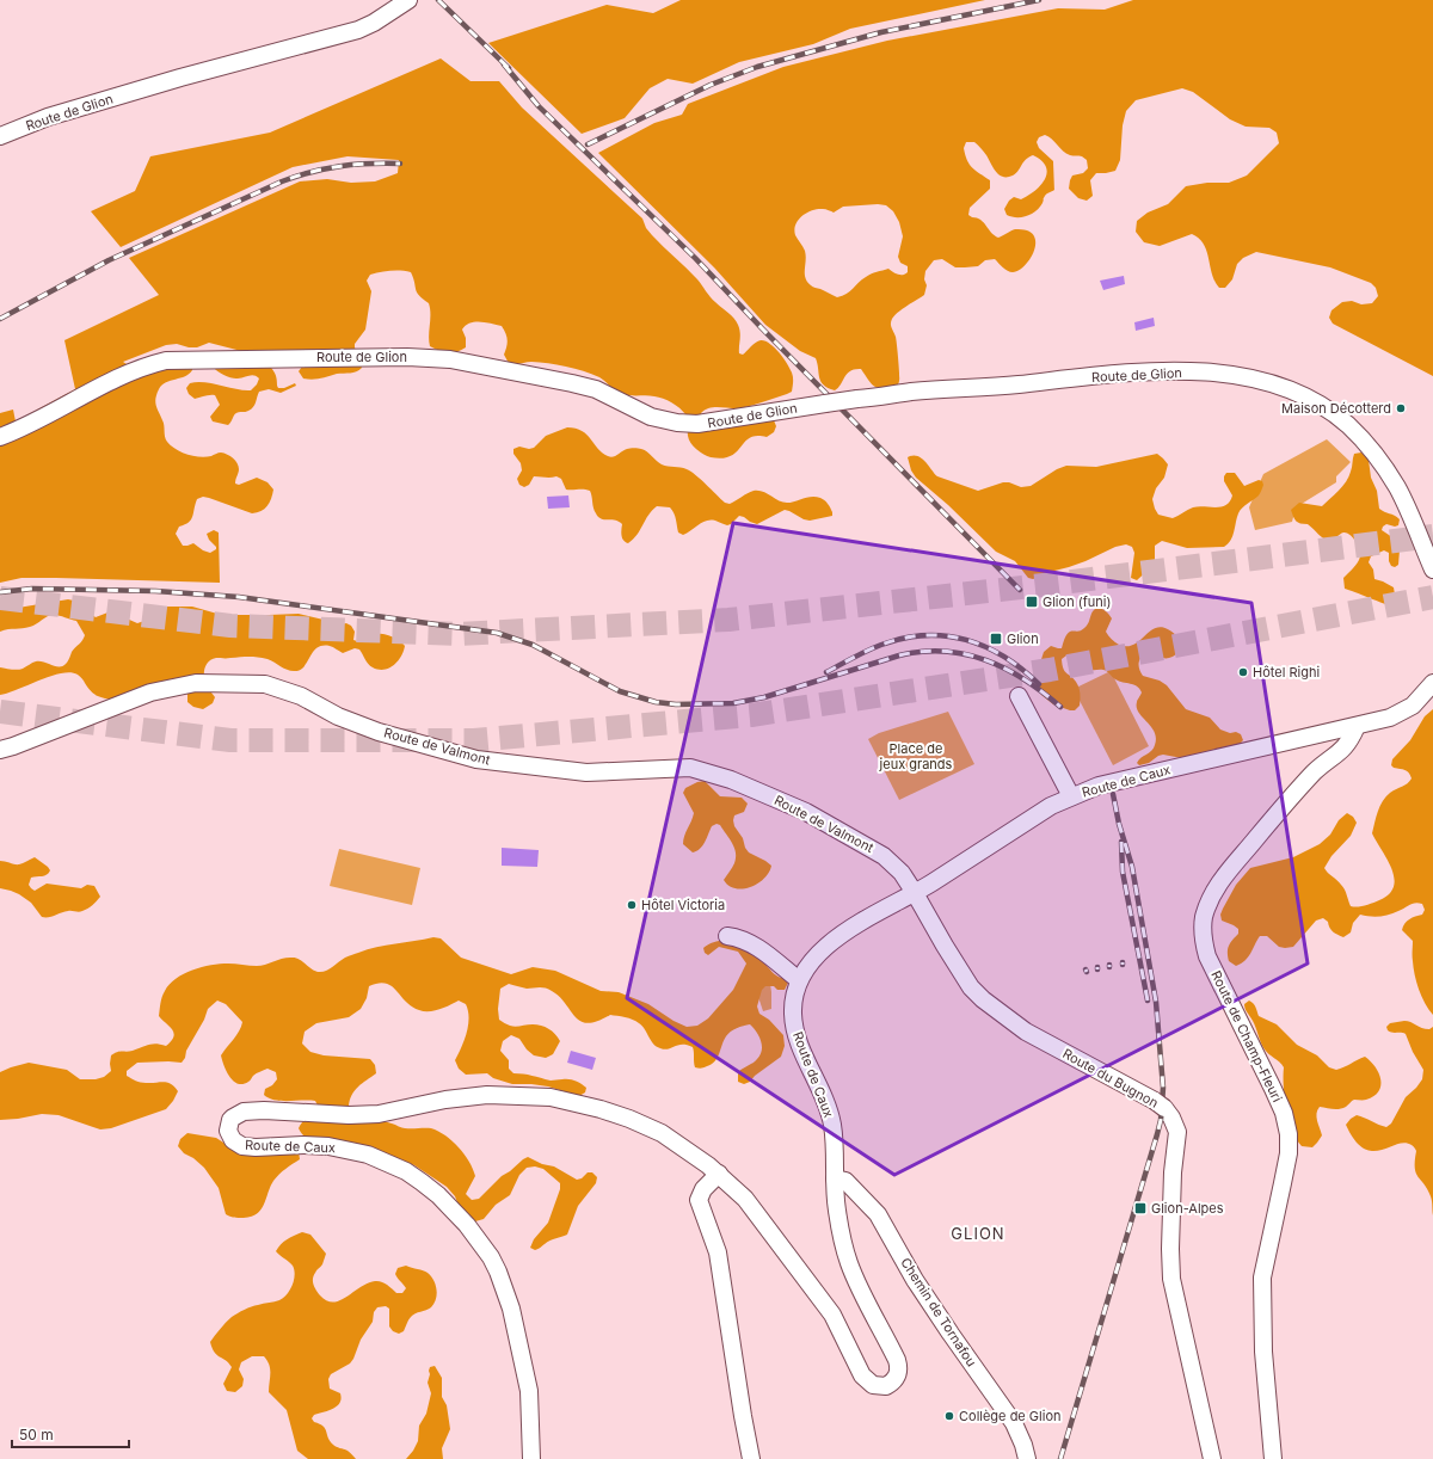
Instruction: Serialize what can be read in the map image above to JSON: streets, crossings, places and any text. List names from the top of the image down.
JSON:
{
  "streets": {
    "street": [
      "Route de Glion",
      "Route de Valmont",
      "Route de Caux",
      "Route de Champ-Fleuri",
      "Route du Bugnon",
      "Chemin de Tornafou"
    ]
  },
  "crossings": [
    ["Route de Valmont", "Route de Caux"],
    ["Route de Valmont", "Route du Bugnon"],
    ["Route de Caux", "Route de Champ-Fleuri"],
    ["Route de Caux", "Route du Bugnon"],
    ["Route de Caux", "Chemin de Tornafou"]
  ],
  "districts": ["GLION"],
  "parks": ["Place de jeux grands"],
  "places": {
    "other": [
      "Maison Décotterd",
      "Hôtel Righi",
      "Hôtel Victoria",
      "Collège de Glion"
    ],
    "transit": ["Glion (funi)", "Glion", "Glion-Alpes"]
  },
  "scale_bar": "50 m"
}
